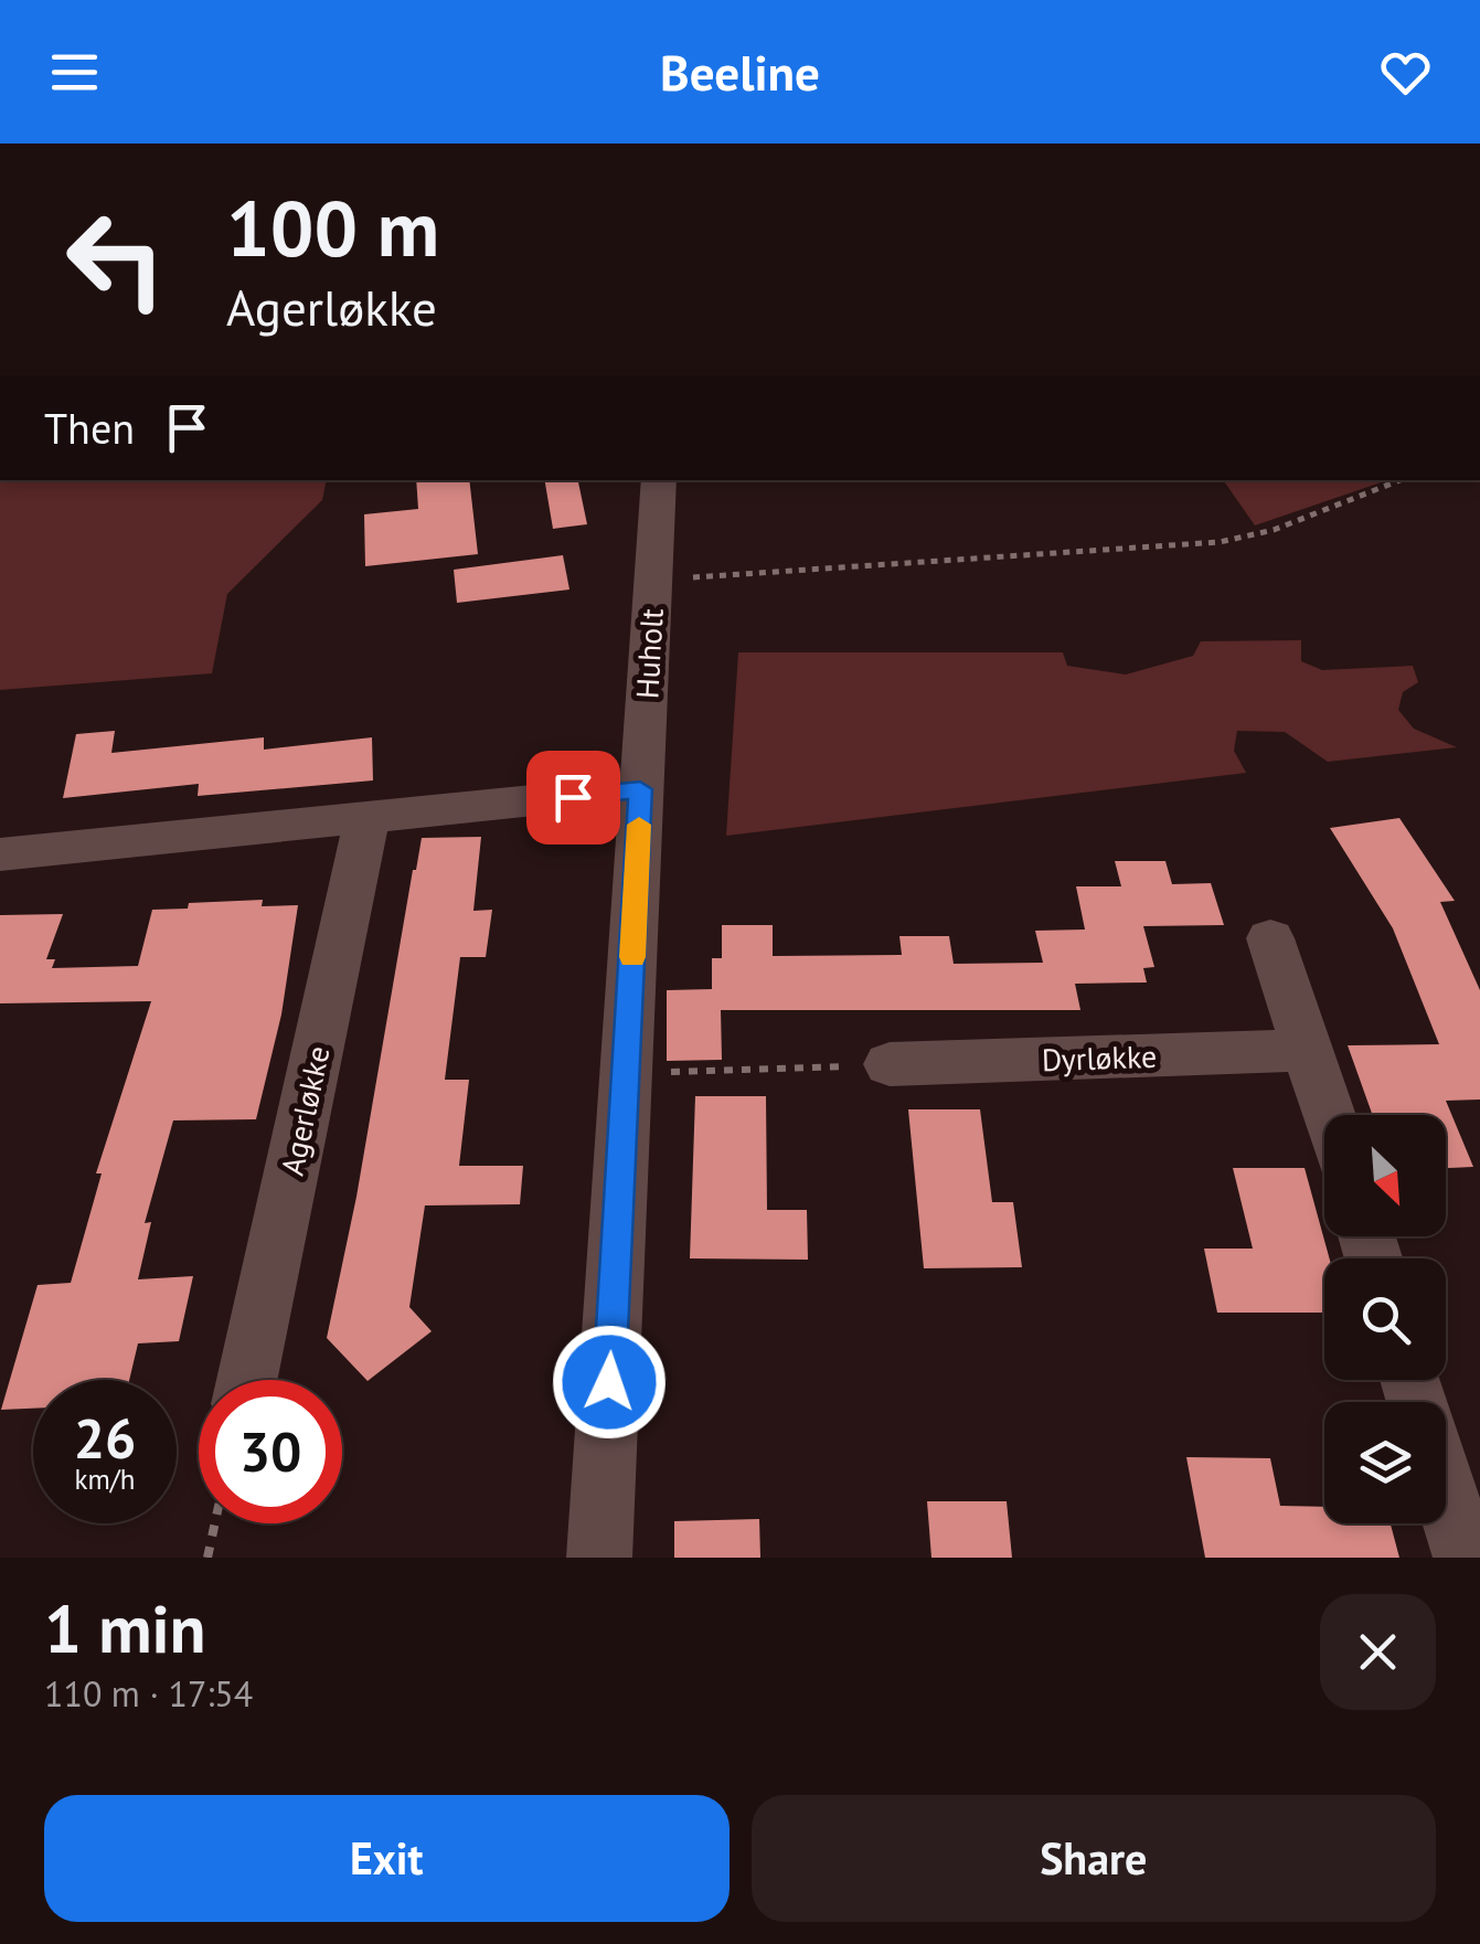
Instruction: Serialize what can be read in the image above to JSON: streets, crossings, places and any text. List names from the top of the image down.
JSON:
{
  "streets": {
    "street": ["Huholt", "Dyrløkke", "Agerløkke"]
  },
  "north": "bottom right",
  "page": {
    "header": "Beeline",
    "turn": ["100 m", "Agerløkke"],
    "then": "Then",
    "speed": "26 km/h",
    "limit": "30",
    "heading": ["1 min", "110 m · 17:54"],
    "buttons": ["Exit", "Share"]
  }
}
